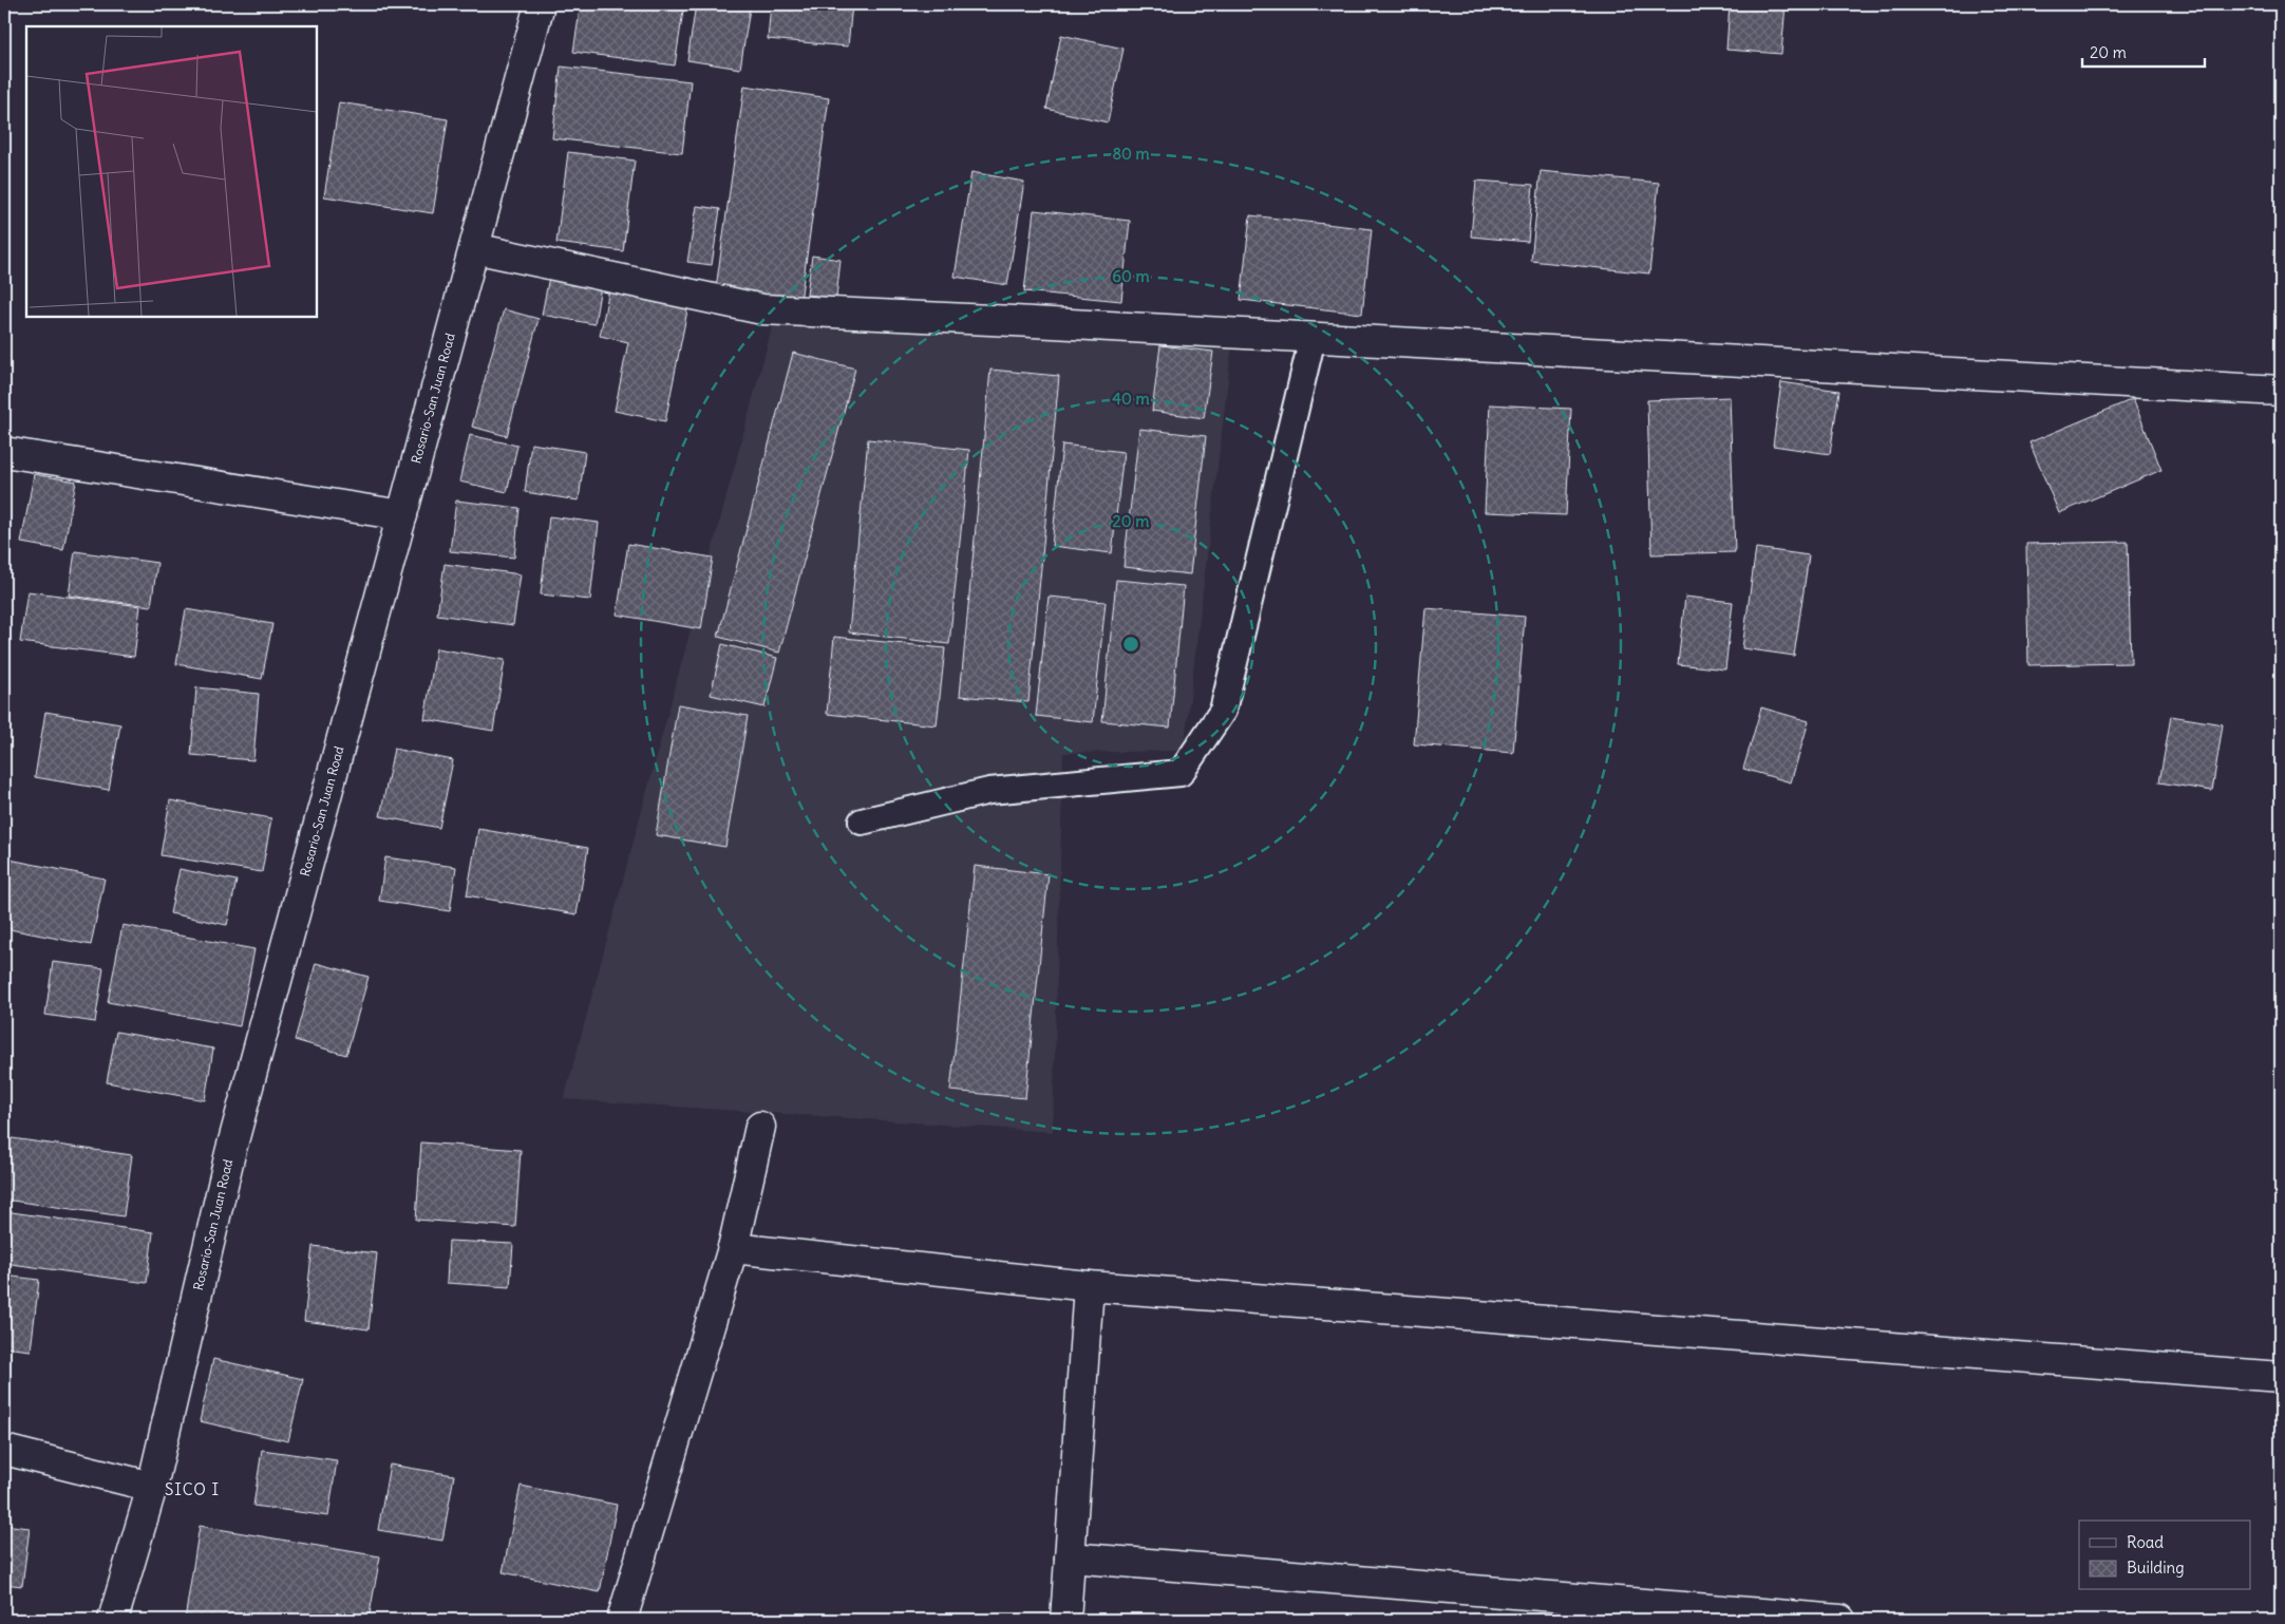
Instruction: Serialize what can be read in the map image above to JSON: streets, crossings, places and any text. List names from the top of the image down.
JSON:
{
  "streets": {
    "street": ["Rosario-San Juan Road"]
  },
  "districts": ["SICO I"],
  "legend": ["Road", "Building"],
  "scale_bar": "20 m",
  "rings": [
    "80 m",
    "60 m",
    "40 m",
    "20 m"
  ]
}
